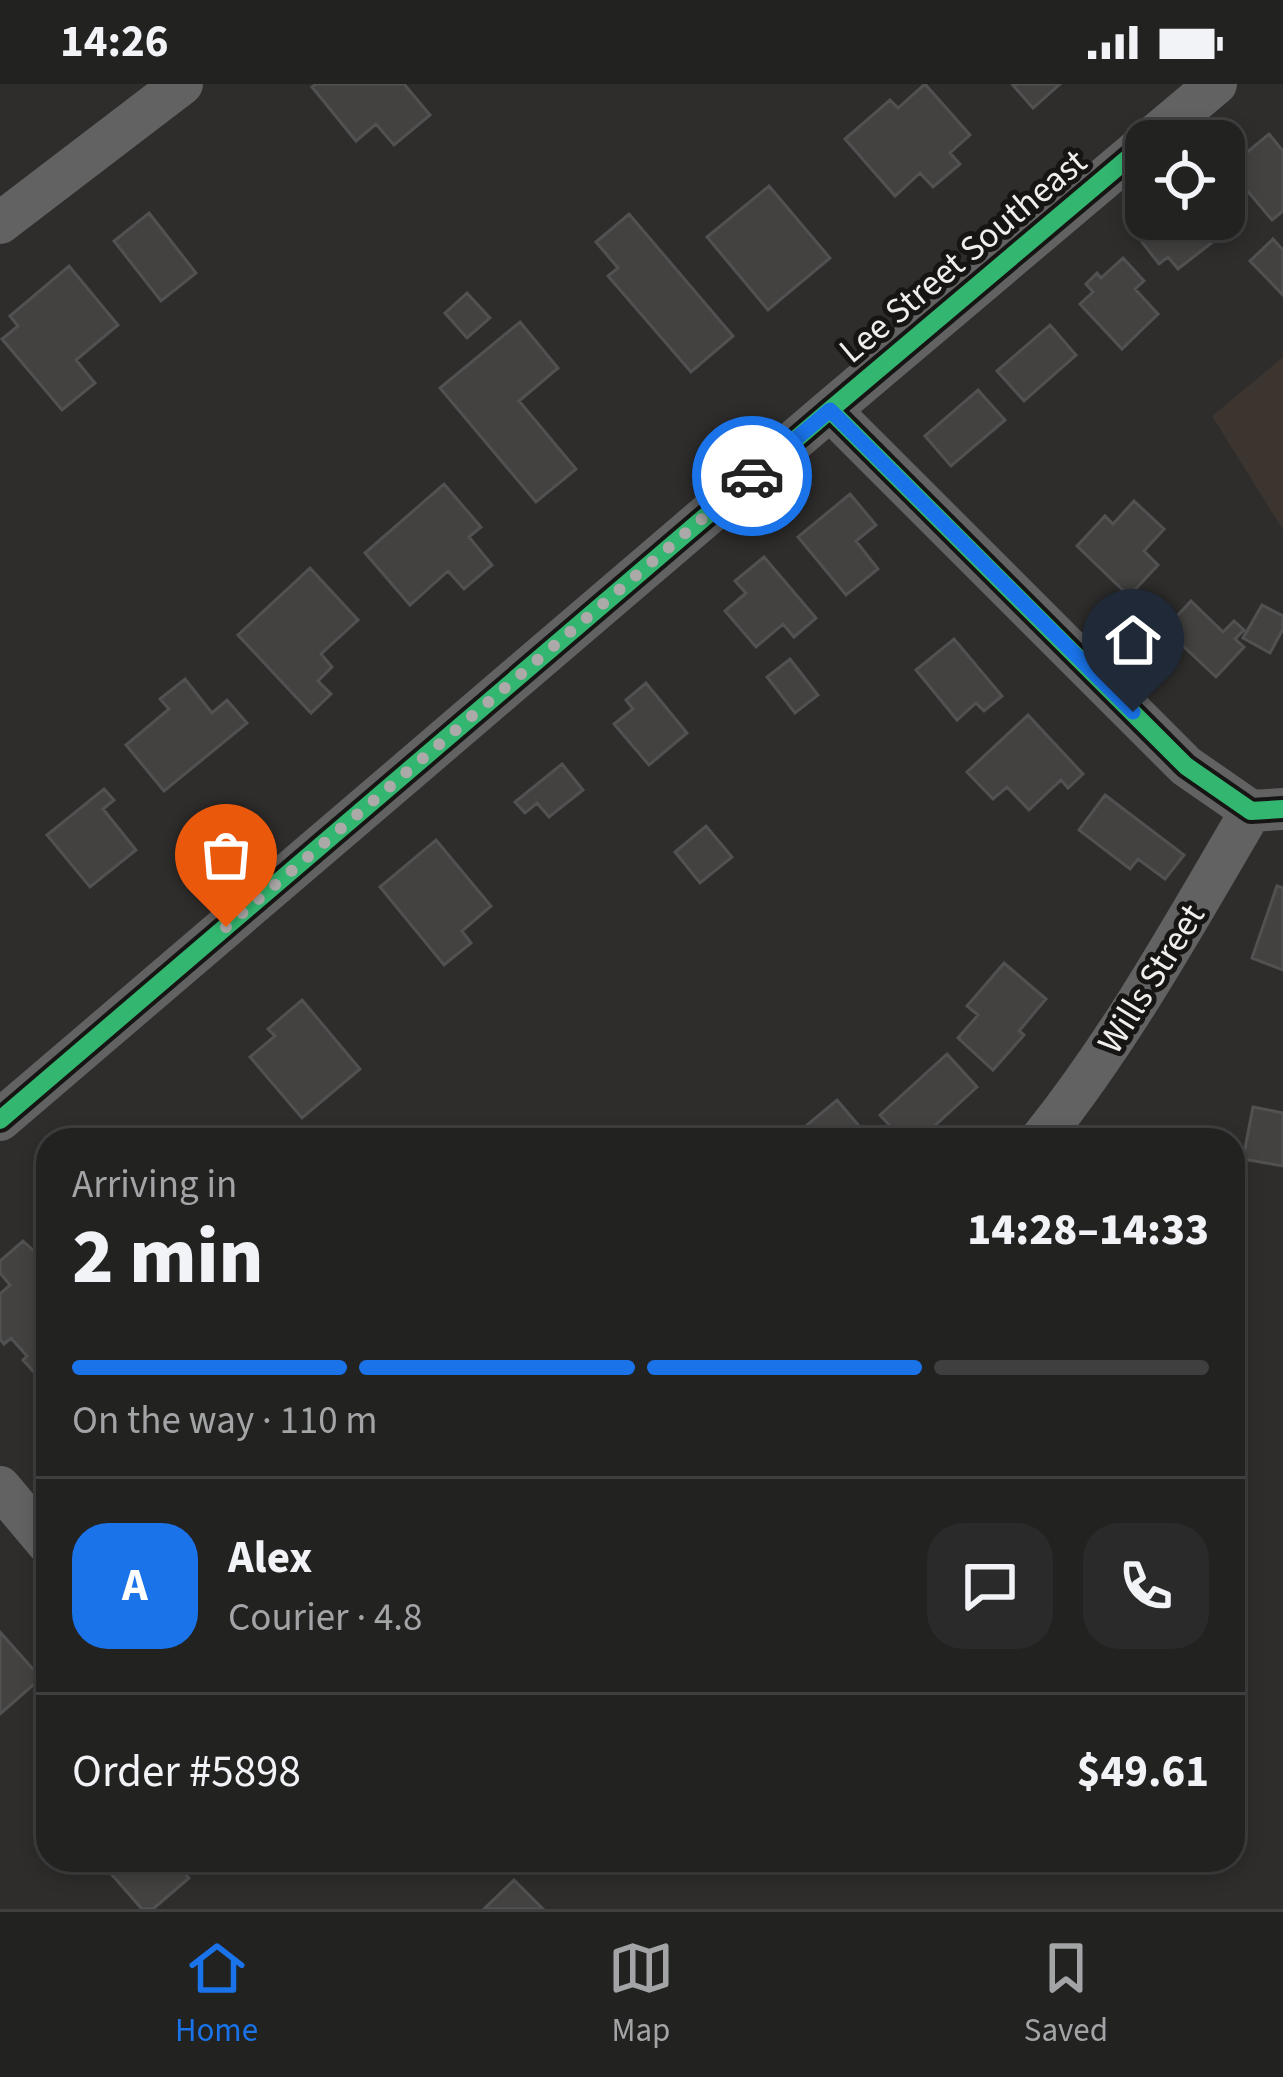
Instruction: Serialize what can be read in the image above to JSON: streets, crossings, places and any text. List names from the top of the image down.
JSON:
{
  "streets": {
    "street": ["Lee Street Southeast", "Wills Street"]
  },
  "page": {
    "status": "14:26",
    "heading": ["2 min", "Arriving in", "14:28–14:33"],
    "panel": [
      "Alex",
      "Courier · 4.8",
      "Order #5898",
      "$49.61"
    ],
    "bar": "On the way · 110 m",
    "round": "A",
    "tabs": ["Home", "Map", "Saved"]
  }
}
